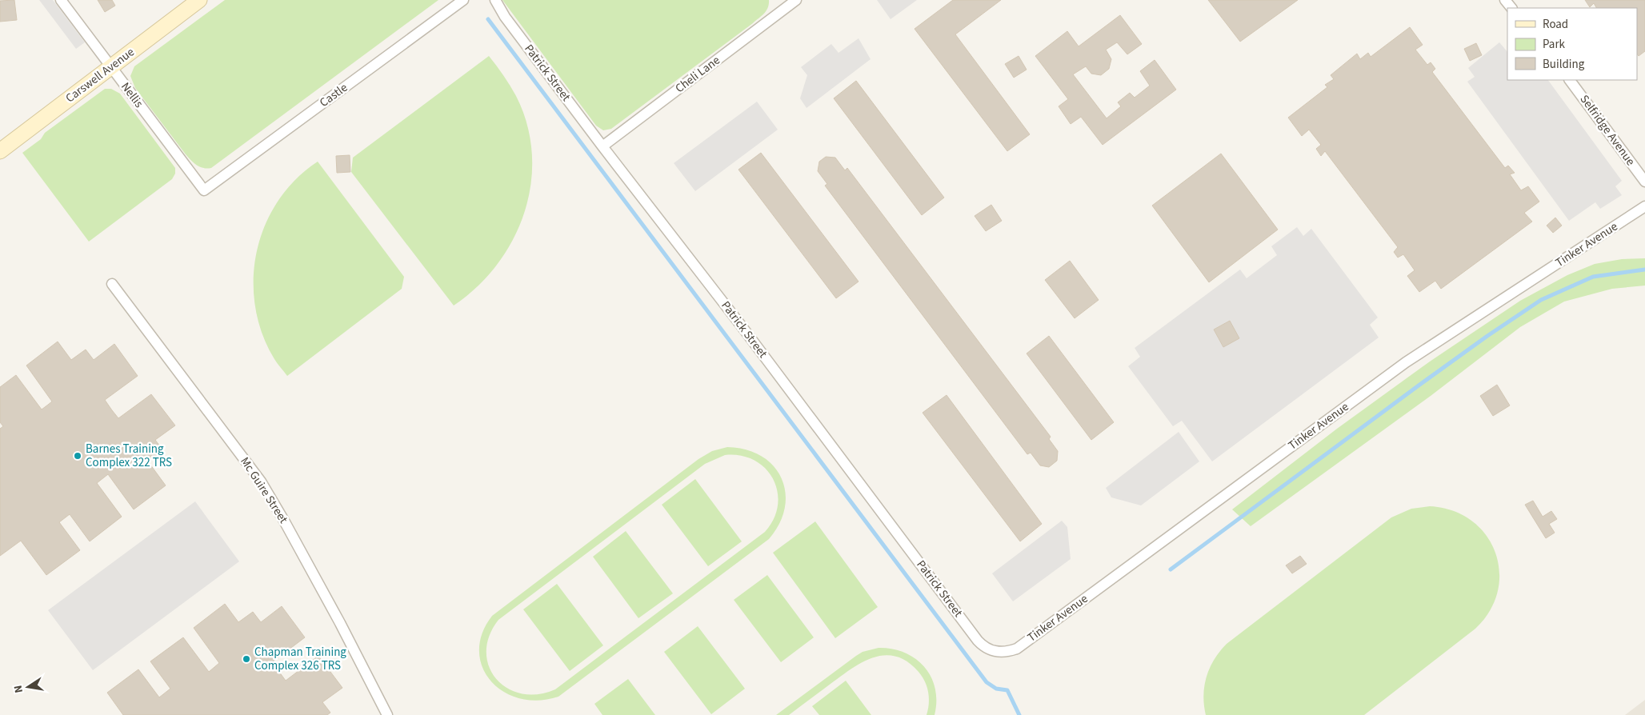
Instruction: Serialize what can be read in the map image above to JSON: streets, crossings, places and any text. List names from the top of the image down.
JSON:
{
  "streets": {
    "street": [
      "Patrick Street",
      "Cheli Lane",
      "Carswell Avenue",
      "Nellis",
      "Castle",
      "Selfridge Avenue",
      "Tinker Avenue",
      "Mc Guire Street"
    ]
  },
  "crossings": [
    ["Patrick Street", "Cheli Lane"],
    ["Patrick Street", "Tinker Avenue"],
    ["Carswell Avenue", "Nellis"],
    ["Nellis", "Castle"]
  ],
  "places": ["Barnes Training Complex 322 TRS", "Chapman Training Complex 326 TRS"],
  "legend": ["Road", "Park", "Building"],
  "north": "left"
}
